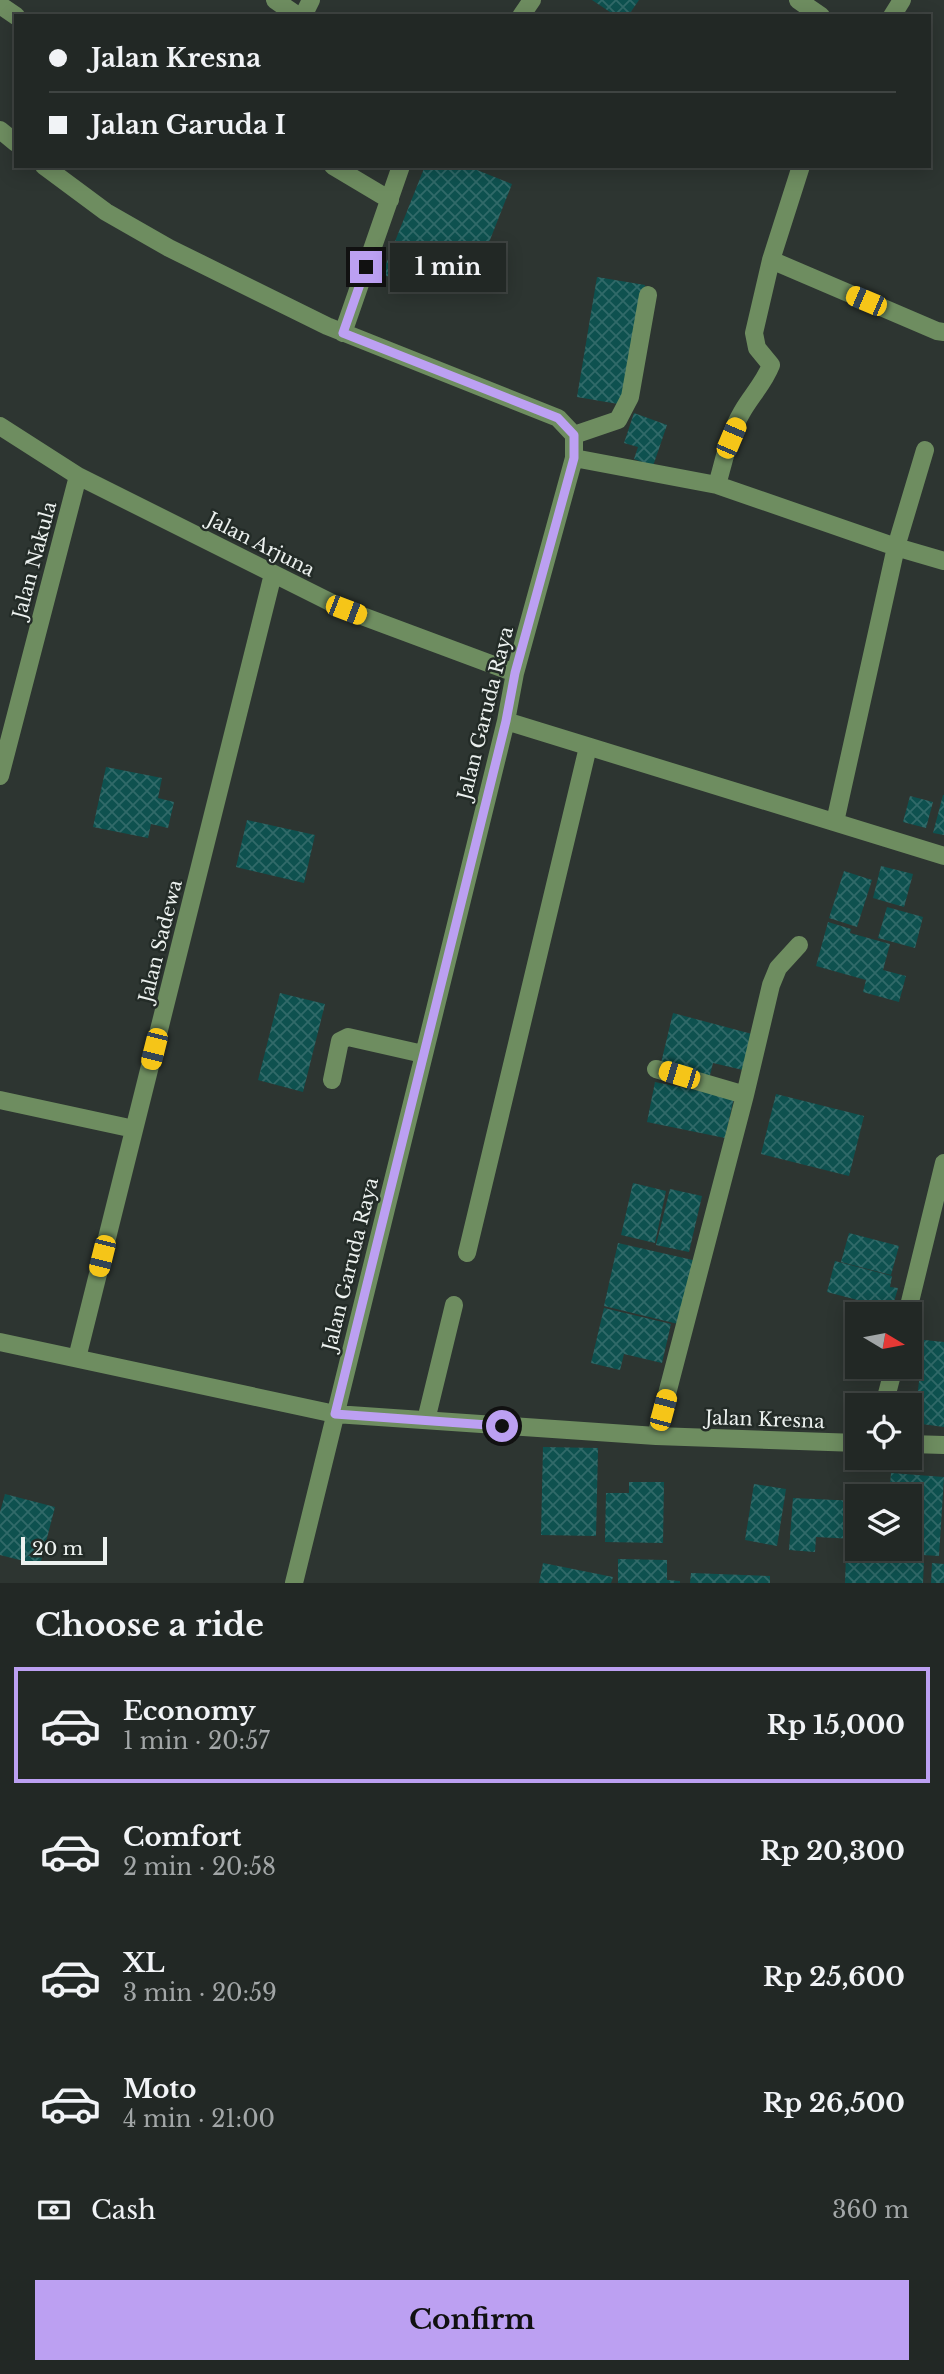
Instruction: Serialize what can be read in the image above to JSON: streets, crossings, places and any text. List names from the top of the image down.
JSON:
{
  "streets": {
    "street": [
      "Jalan Arjuna",
      "Jalan Nakula",
      "Jalan Garuda Raya",
      "Jalan Sadewa",
      "Jalan Kresna"
    ]
  },
  "crossings": [
    ["Jalan Arjuna", "Jalan Nakula"],
    ["Jalan Arjuna", "Jalan Garuda Raya"],
    ["Jalan Arjuna", "Jalan Sadewa"],
    ["Jalan Garuda Raya", "Jalan Kresna"],
    ["Jalan Sadewa", "Jalan Kresna"]
  ],
  "scale_bar": "20 m",
  "north": "right",
  "page": {
    "banner": ["Jalan Kresna", "Jalan Garuda I"],
    "bubble": "1 min",
    "scale": "20 m",
    "heading": "Choose a ride",
    "list": [
      {
        "name": "Economy",
        "note": "1 min · 20:57",
        "value": "Rp 15,000"
      },
      {
        "name": "Comfort",
        "note": "2 min · 20:58",
        "value": "Rp 20,300"
      },
      {
        "name": "XL",
        "note": "3 min · 20:59",
        "value": "Rp 25,600"
      },
      {
        "name": "Moto",
        "note": "4 min · 21:00",
        "value": "Rp 26,500"
      }
    ],
    "pay": ["Cash", "360 m"],
    "buttons": "Confirm"
  }
}
